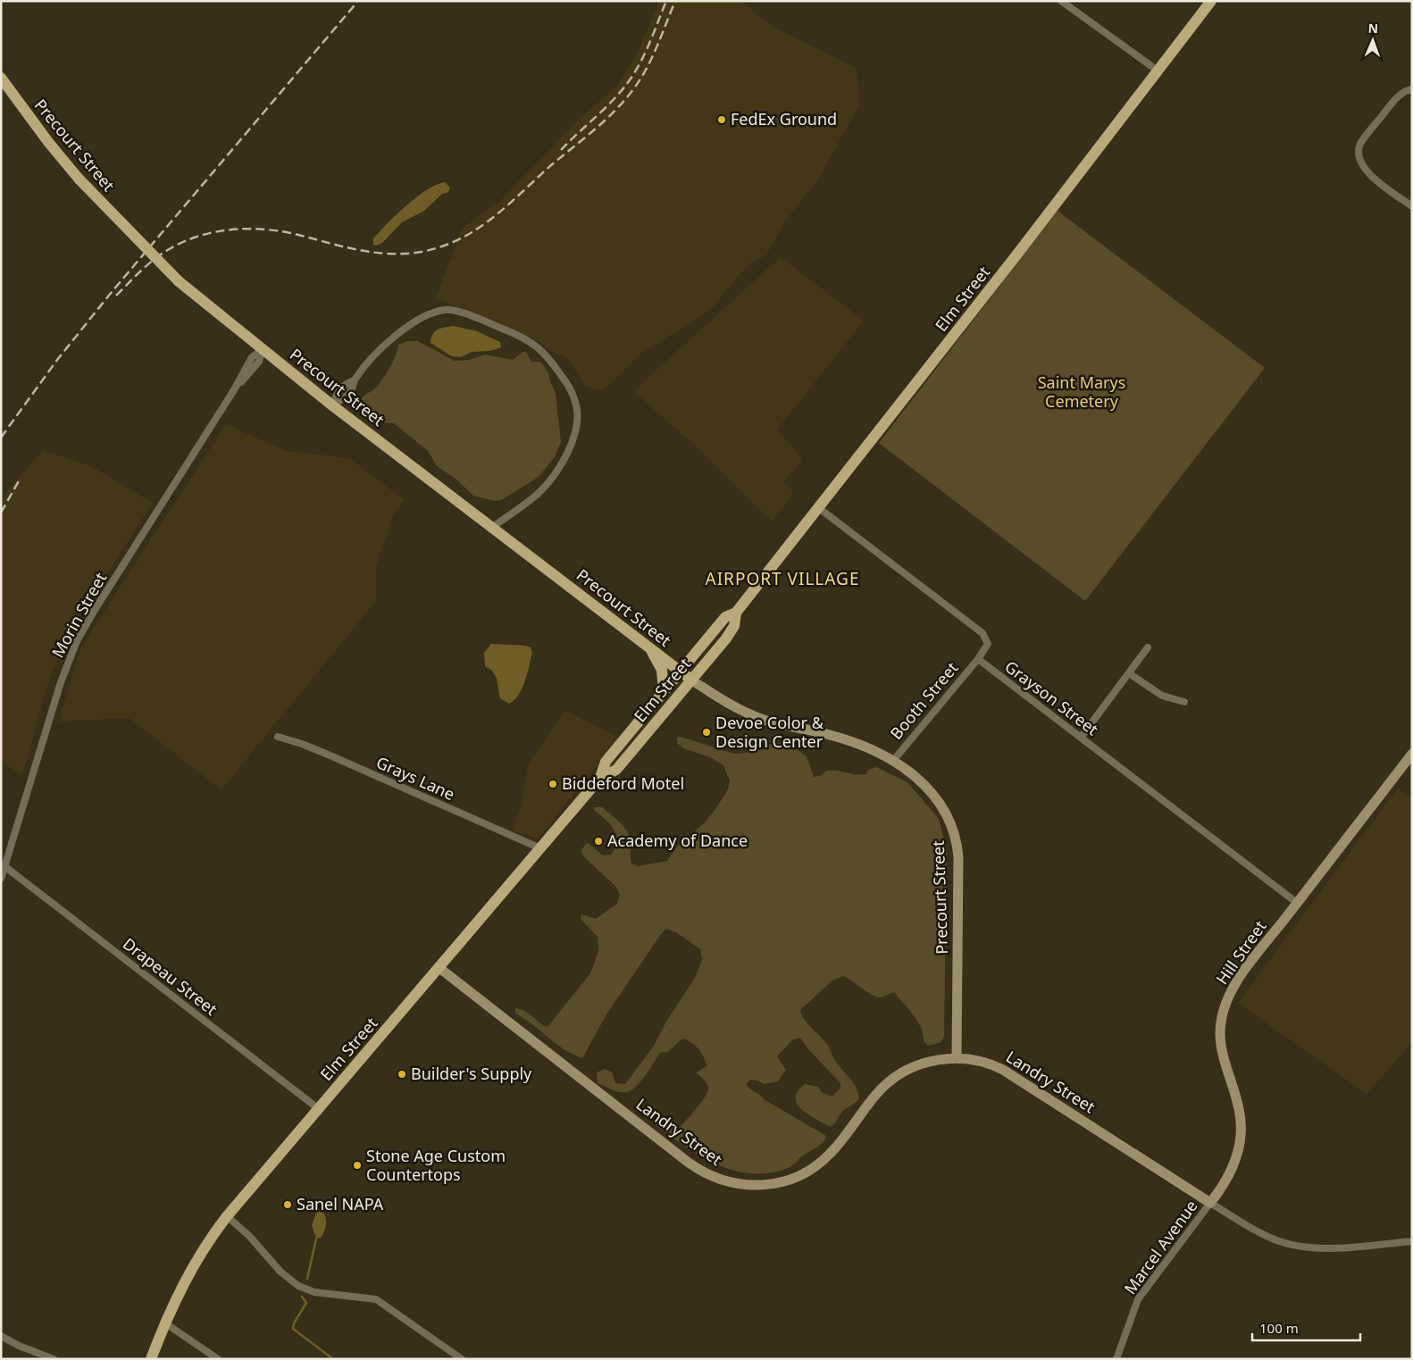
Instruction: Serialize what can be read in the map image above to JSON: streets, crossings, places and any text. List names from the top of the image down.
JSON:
{
  "streets": {
    "main road": ["Precourt Street", "Elm Street"],
    "street": [
      "Morin Street",
      "Grayson Street",
      "Booth Street",
      "Grays Lane",
      "Hill Street",
      "Drapeau Street",
      "Landry Street",
      "Marcel Avenue"
    ]
  },
  "crossings": [
    ["Precourt Street", "Elm Street"],
    ["Precourt Street", "Morin Street"],
    ["Precourt Street", "Booth Street"],
    ["Precourt Street", "Landry Street"],
    ["Elm Street", "Grays Lane"],
    ["Elm Street", "Drapeau Street"],
    ["Elm Street", "Landry Street"],
    ["Morin Street", "Drapeau Street"],
    ["Grayson Street", "Booth Street"],
    ["Grayson Street", "Hill Street"],
    ["Hill Street", "Landry Street"],
    ["Hill Street", "Marcel Avenue"],
    ["Landry Street", "Marcel Avenue"]
  ],
  "districts": ["AIRPORT VILLAGE"],
  "parks": ["Saint Marys Cemetery"],
  "places": [
    "FedEx Ground",
    "Devoe Color & Design Center",
    "Biddeford Motel",
    "Academy of Dance",
    "Builder's Supply",
    "Stone Age Custom Countertops",
    "Sanel NAPA"
  ],
  "scale_bar": "100 m",
  "north": "top"
}
